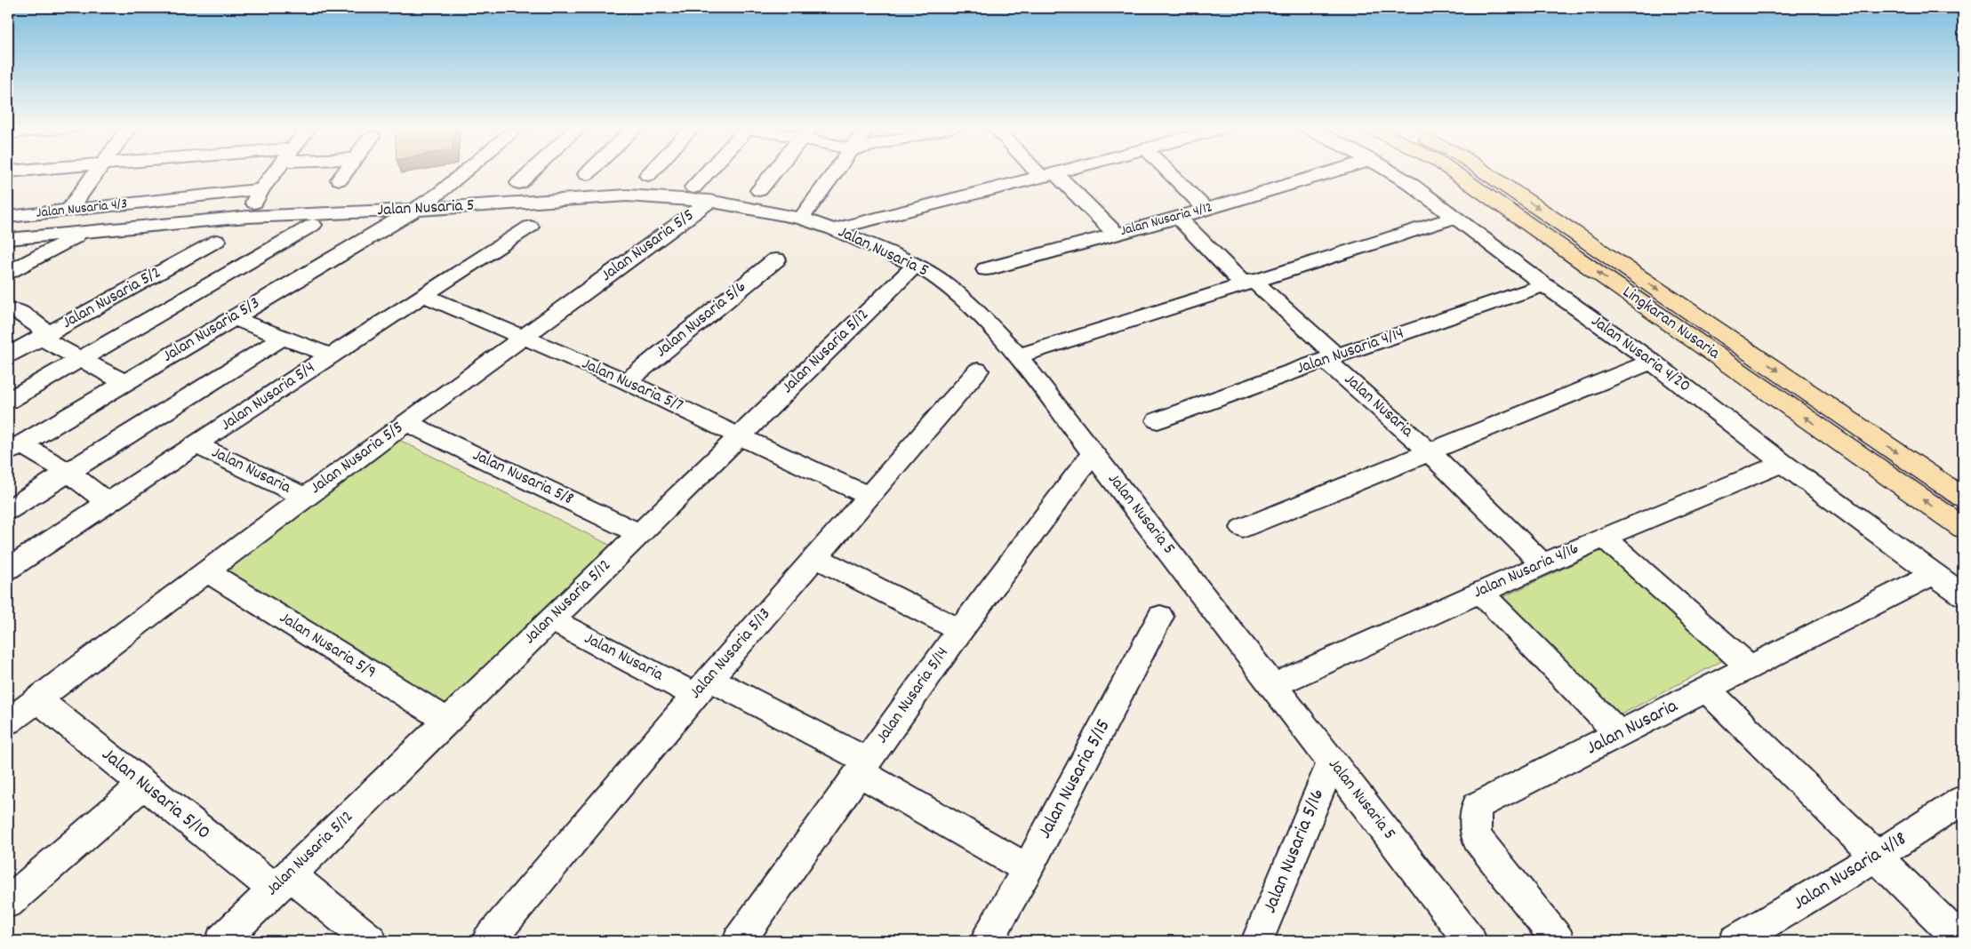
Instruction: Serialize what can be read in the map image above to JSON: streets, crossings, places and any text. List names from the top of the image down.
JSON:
{
  "streets": {
    "main road": ["Lingkaran Nusaria"],
    "street": [
      "Jalan Nusaria 4/3",
      "Jalan Nusaria 5",
      "Jalan Nusaria 4/12",
      "Jalan Nusaria 5/5",
      "Jalan Nusaria 5/2",
      "Jalan Nusaria 5/6",
      "Jalan Nusaria 5/3",
      "Jalan Nusaria 5/12",
      "Jalan Nusaria 4/14",
      "Jalan Nusaria 4/20",
      "Jalan Nusaria 5/7",
      "Jalan Nusaria 5/4",
      "Jalan Nusaria",
      "Jalan Nusaria 5/8",
      "Jalan Nusaria 4/16",
      "Jalan Nusaria 5/9",
      "Jalan Nusaria 5/13",
      "Jalan Nusaria 5/14",
      "Jalan Nusaria 5/15",
      "Jalan Nusaria 5/10",
      "Jalan Nusaria 5/16",
      "Jalan Nusaria 4/18"
    ]
  },
  "crossings": [
    ["Jalan Nusaria 5", "Jalan Nusaria 5/5"],
    ["Jalan Nusaria 5", "Jalan Nusaria 5/3"],
    ["Jalan Nusaria 5", "Jalan Nusaria 5/12"],
    ["Jalan Nusaria 5", "Jalan Nusaria 4/16"],
    ["Jalan Nusaria 5", "Jalan Nusaria 5/14"],
    ["Jalan Nusaria 5", "Jalan Nusaria 5/16"],
    ["Jalan Nusaria 4/12", "Jalan Nusaria"],
    ["Jalan Nusaria 5/5", "Jalan Nusaria 5/7"],
    ["Jalan Nusaria 5/5", "Jalan Nusaria"],
    ["Jalan Nusaria 5/5", "Jalan Nusaria 5/8"],
    ["Jalan Nusaria 5/5", "Jalan Nusaria 5/9"],
    ["Jalan Nusaria 5/5", "Jalan Nusaria 5/10"],
    ["Jalan Nusaria 5/6", "Jalan Nusaria 5/7"],
    ["Jalan Nusaria 5/12", "Jalan Nusaria 5/7"],
    ["Jalan Nusaria 5/12", "Jalan Nusaria"],
    ["Jalan Nusaria 5/12", "Jalan Nusaria 5/8"],
    ["Jalan Nusaria 5/12", "Jalan Nusaria 5/9"],
    ["Jalan Nusaria 5/12", "Jalan Nusaria 5/10"],
    ["Jalan Nusaria 4/14", "Jalan Nusaria 4/20"],
    ["Jalan Nusaria 4/14", "Jalan Nusaria"],
    ["Jalan Nusaria 4/20", "Jalan Nusaria"],
    ["Jalan Nusaria 4/20", "Jalan Nusaria 4/16"],
    ["Jalan Nusaria 5/7", "Jalan Nusaria 5/4"],
    ["Jalan Nusaria 5/7", "Jalan Nusaria 5/13"],
    ["Jalan Nusaria 5/4", "Jalan Nusaria"],
    ["Jalan Nusaria", "Jalan Nusaria 4/16"],
    ["Jalan Nusaria", "Jalan Nusaria 5/13"],
    ["Jalan Nusaria", "Jalan Nusaria 5/14"],
    ["Jalan Nusaria", "Jalan Nusaria 5/15"]
  ]
}
